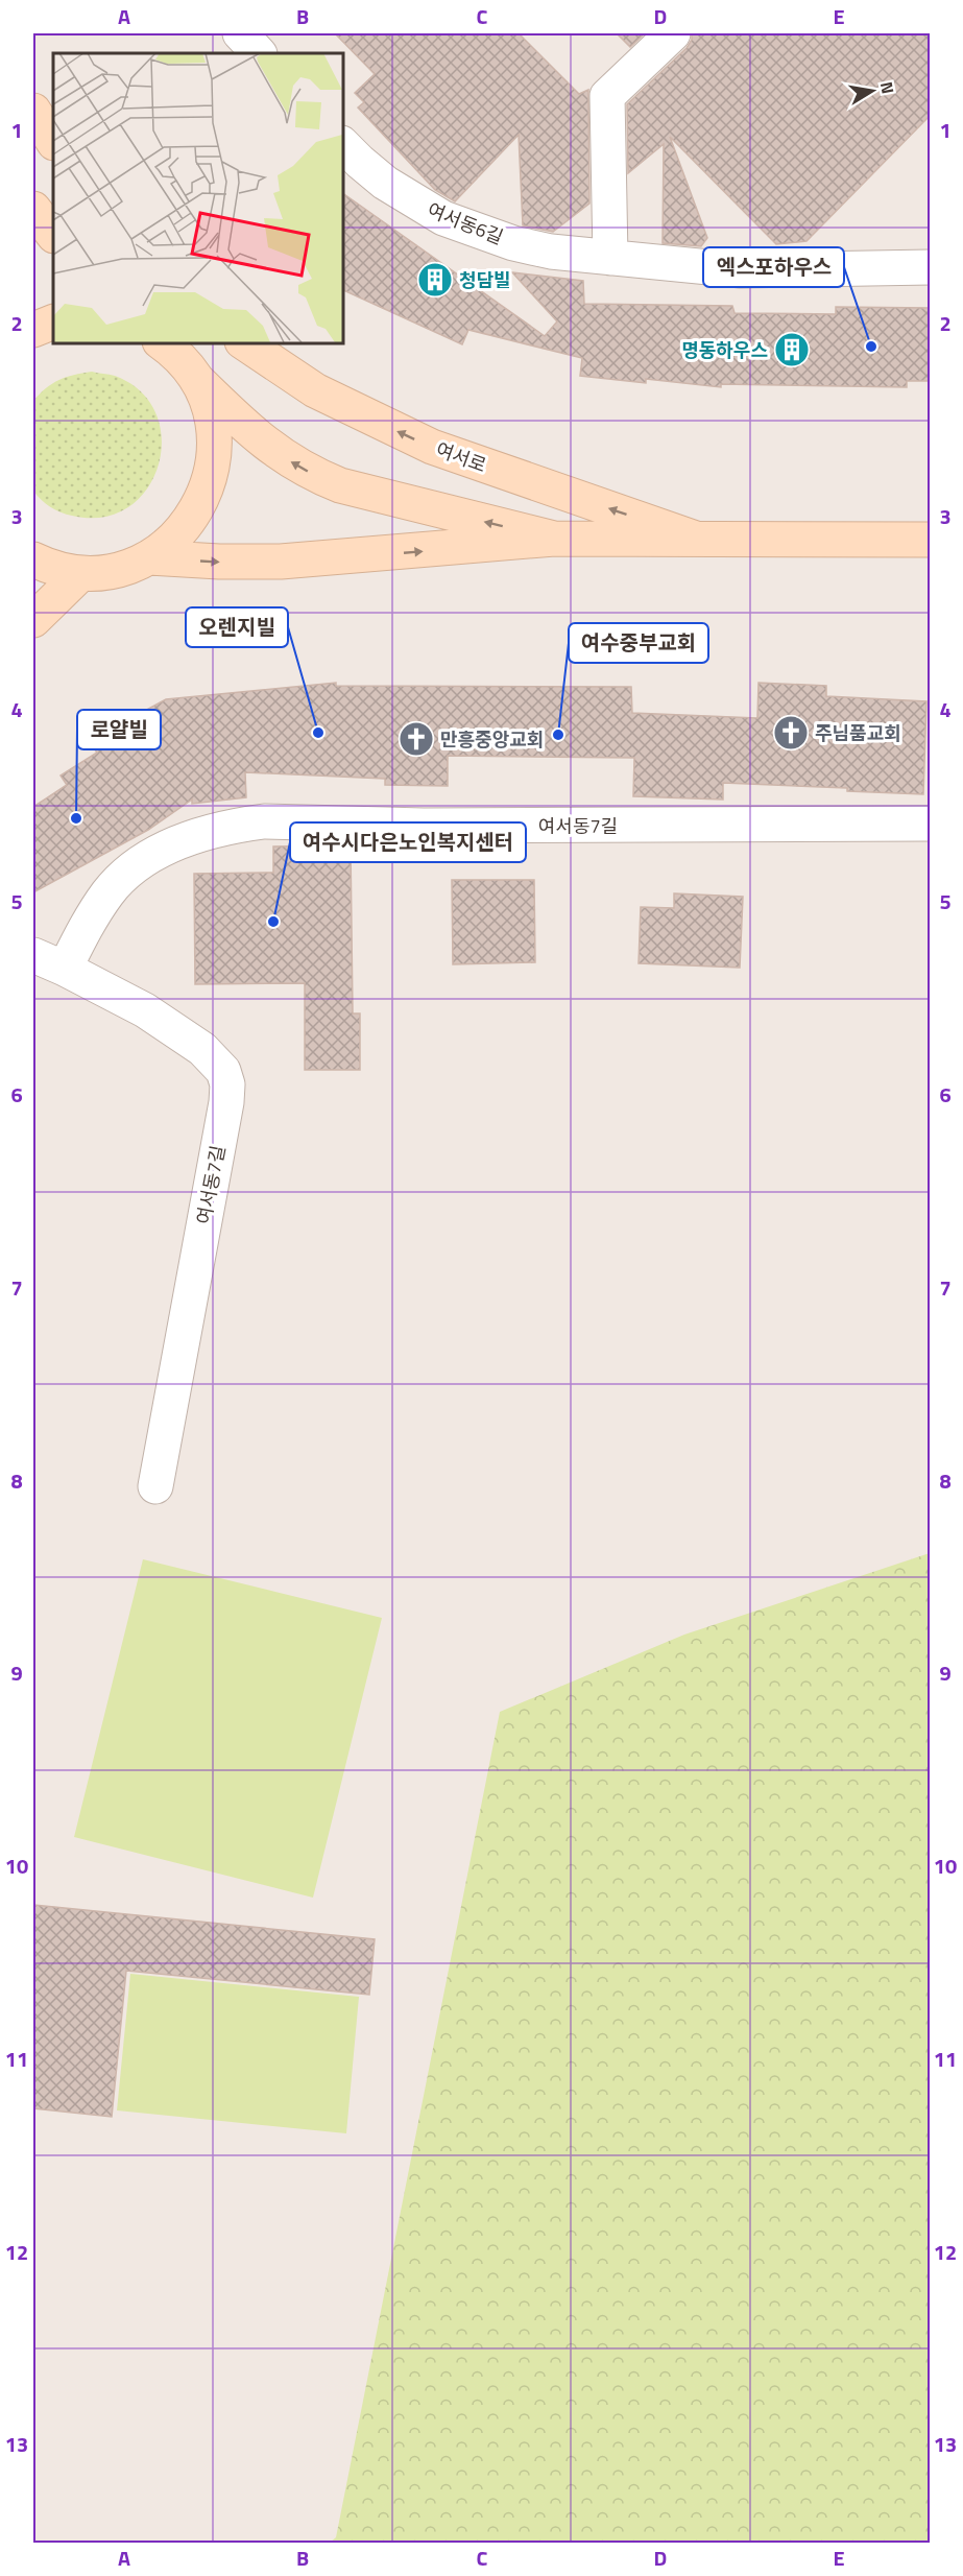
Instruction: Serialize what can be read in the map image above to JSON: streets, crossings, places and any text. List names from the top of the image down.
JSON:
{
  "streets": {
    "street": ["여서동6길", "여서로", "여서동7길"]
  },
  "places": {
    "building": ["청담빌", "명동하우스"],
    "other": [
      "엑스포하우스",
      "오렌지빌",
      "여수중부교회",
      "로얄빌",
      "여수시다은노인복지센터"
    ],
    "church": ["주님품교회", "만흥중앙교회"]
  },
  "north": "right",
  "grid": {
    "columns": [
      "A",
      "B",
      "C",
      "D",
      "E"
    ],
    "rows": [
      "1",
      "2",
      "3",
      "4",
      "5",
      "6",
      "7",
      "8",
      "9",
      "10",
      "11",
      "12",
      "13"
    ]
  }
}
